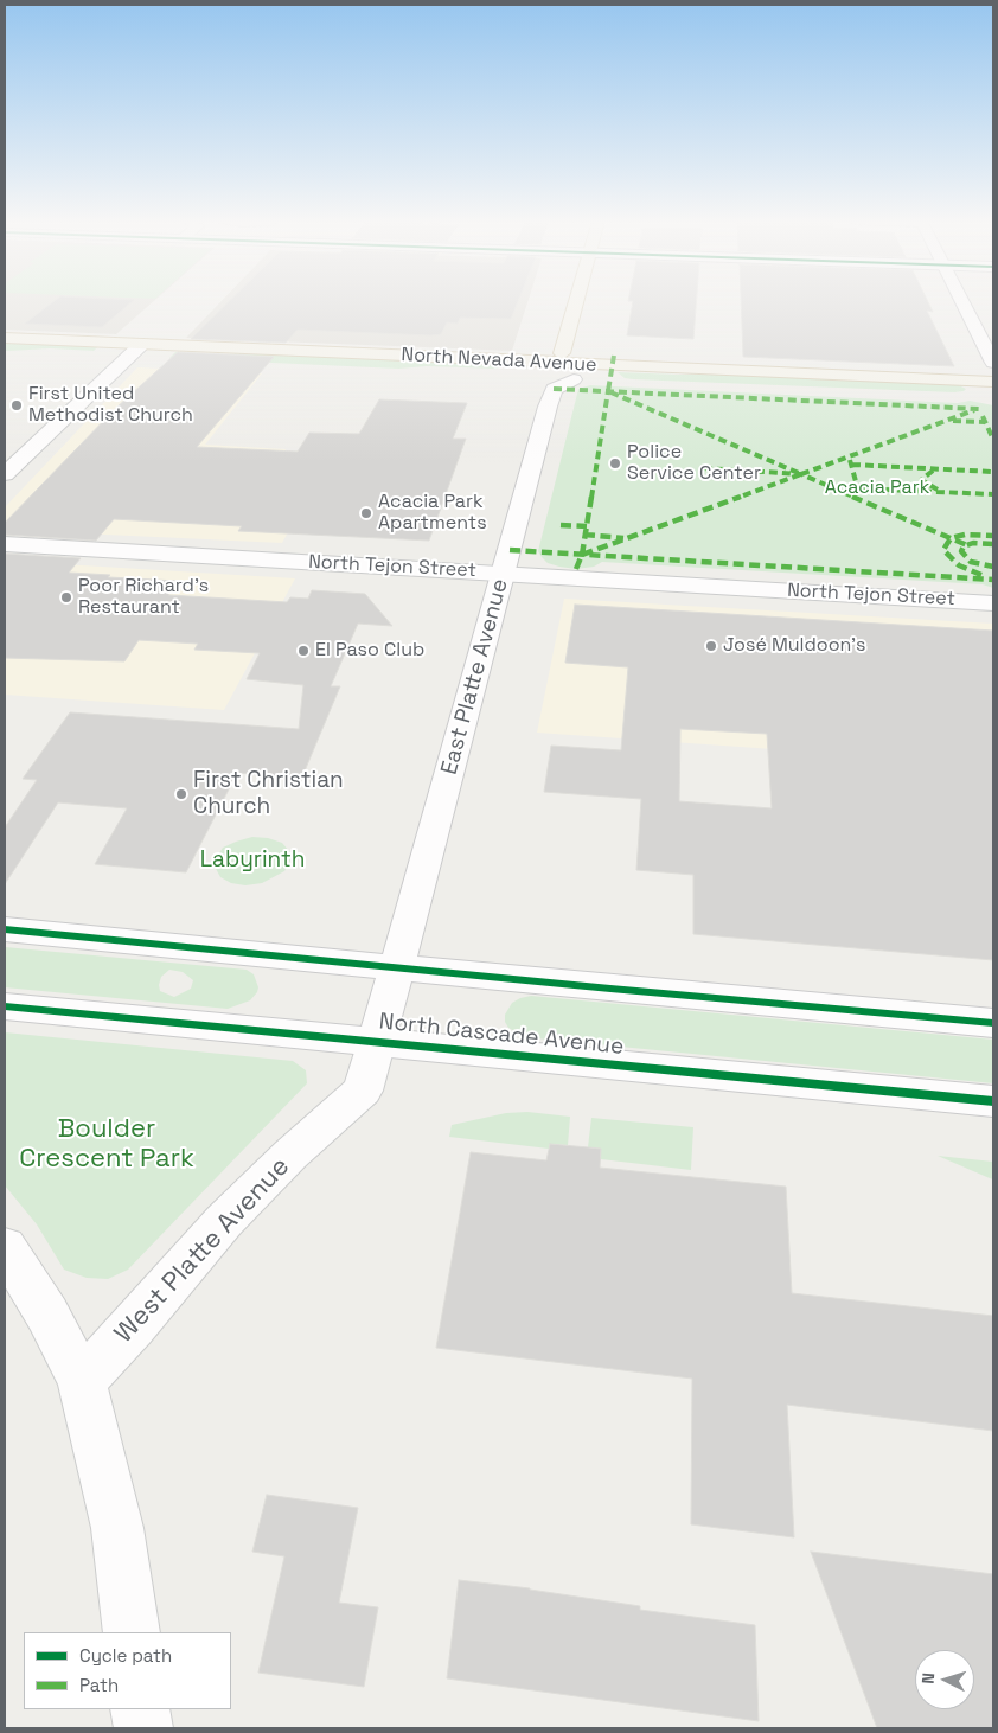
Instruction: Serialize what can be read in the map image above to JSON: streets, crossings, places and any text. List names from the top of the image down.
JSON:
{
  "streets": {
    "main road": ["North Nevada Avenue"],
    "street": [
      "North Tejon Street",
      "East Platte Avenue",
      "North Cascade Avenue",
      "West Platte Avenue"
    ]
  },
  "crossings": [
    ["North Tejon Street", "East Platte Avenue"],
    ["East Platte Avenue", "West Platte Avenue"],
    ["North Cascade Avenue", "West Platte Avenue"]
  ],
  "parks": ["Acacia Park", "Labyrinth", "Boulder Crescent Park"],
  "places": [
    "First United Methodist Church",
    "Police Service Center",
    "Acacia Park Apartments",
    "Poor Richard's Restaurant",
    "José Muldoon's",
    "El Paso Club",
    "First Christian Church"
  ],
  "legend": ["Cycle path", "Path"],
  "north": "left"
}
